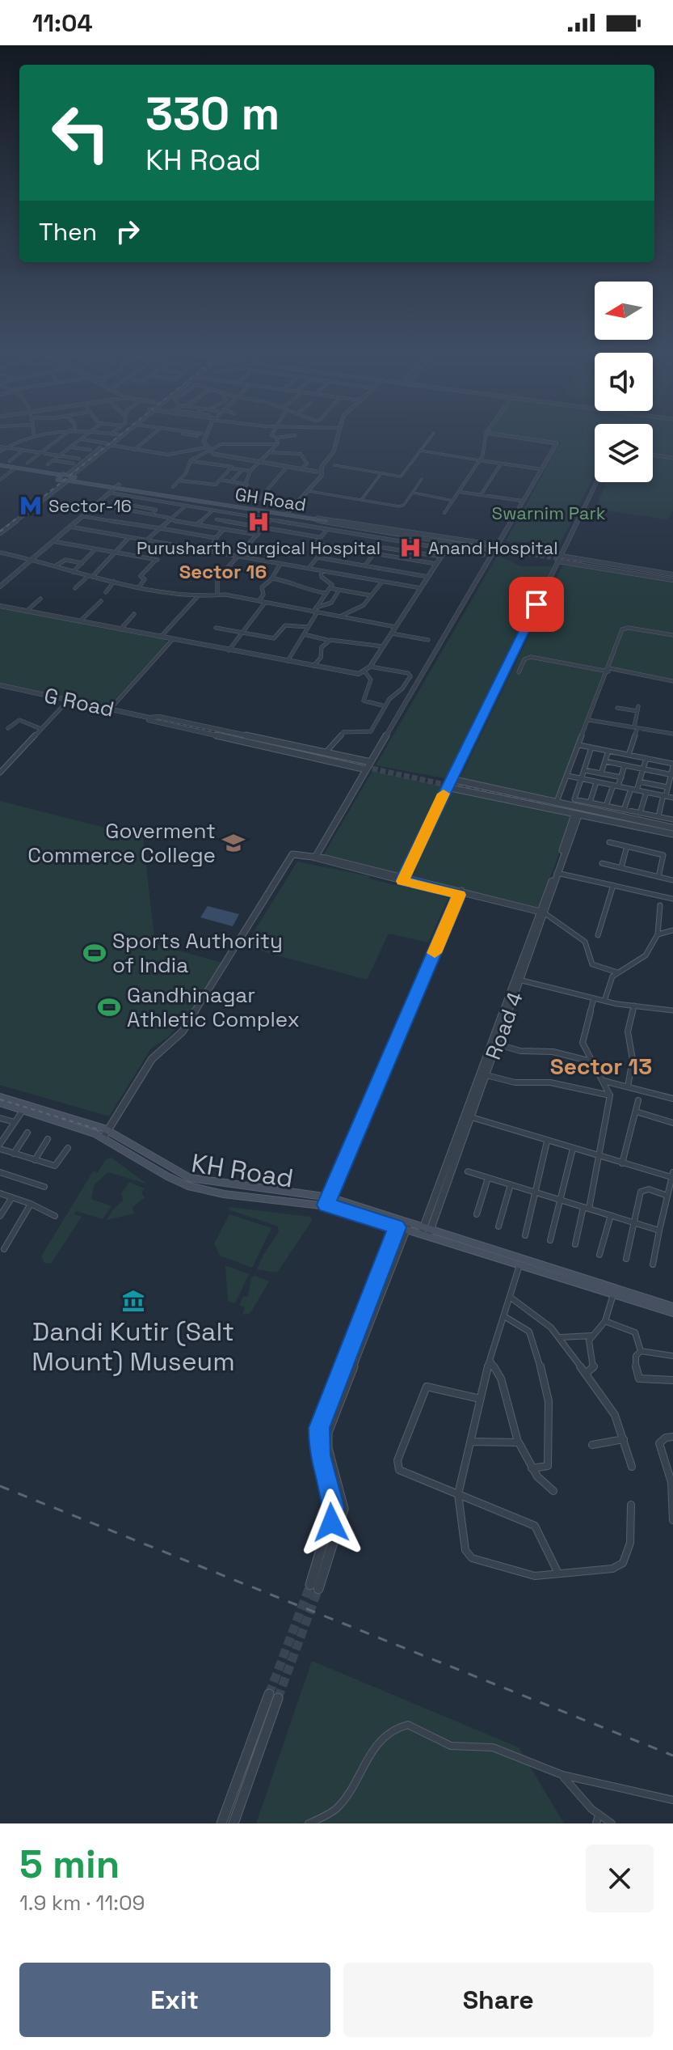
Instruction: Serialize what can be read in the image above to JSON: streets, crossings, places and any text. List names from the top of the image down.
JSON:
{
  "streets": {
    "main road": ["GH Road", "KH Road"],
    "street": ["G Road", "Road 4"]
  },
  "crossings": [
    ["Road 4", "KH Road"]
  ],
  "districts": ["Sector 16", "Sector 13"],
  "parks": ["Swarnim Park"],
  "places": {
    "metro station": ["Sector-16"],
    "hospital": ["Purusharth Surgical Hospital", "Anand Hospital"],
    "school or university": ["Goverment Commerce College"],
    "sports": ["Sports Authority of India", "Gandhinagar Athletic Complex"],
    "museum": ["Dandi Kutir (Salt Mount) Museum"]
  },
  "north": "left",
  "page": {
    "status": "11:04",
    "turn": ["330 m", "KH Road"],
    "then": "Then",
    "heading": ["5 min", "1.9 km · 11:09"],
    "buttons": ["Exit", "Share"]
  }
}
